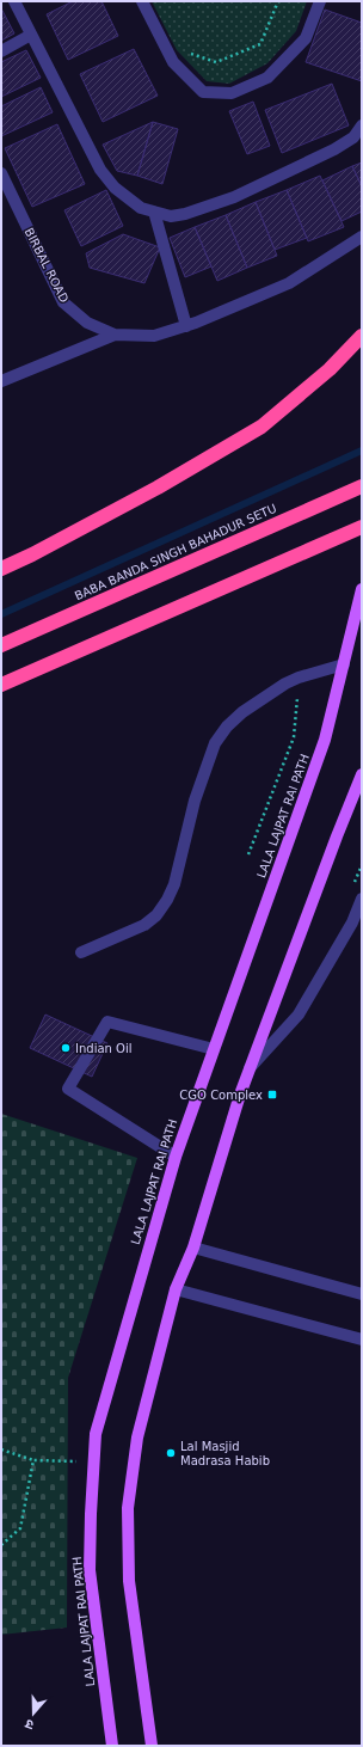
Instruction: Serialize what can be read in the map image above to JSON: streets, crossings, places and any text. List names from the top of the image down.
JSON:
{
  "streets": {
    "highway": ["BABA BANDA SINGH BAHADUR SETU"],
    "main road": ["LALA LAJPAT RAI PATH"],
    "street": ["BIRBAL ROAD"]
  },
  "places": {
    "other": ["Indian Oil", "Lal Masjid Madrasa Habib"],
    "transit": ["CGO Complex"]
  },
  "north": "bottom"
}
